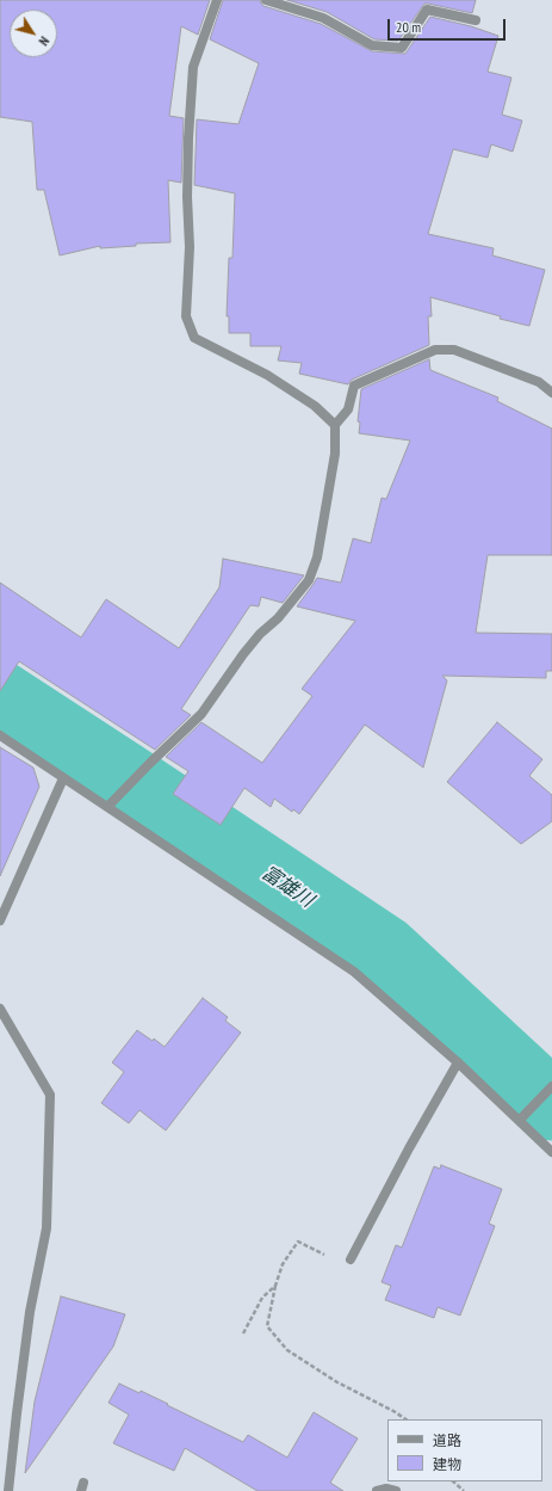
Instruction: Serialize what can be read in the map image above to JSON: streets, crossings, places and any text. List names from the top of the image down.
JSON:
{
  "water": ["富雄川"],
  "legend": ["道路", "建物"],
  "scale_bar": "20 m",
  "north": "bottom right"
}
